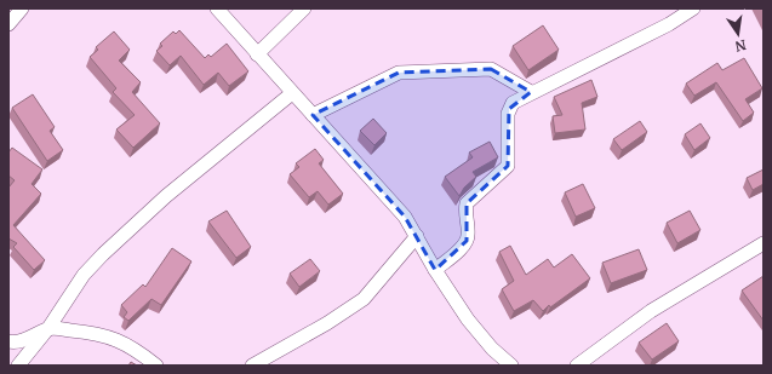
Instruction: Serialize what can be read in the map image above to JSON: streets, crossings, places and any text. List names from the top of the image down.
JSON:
{
  "north": "bottom"
}
